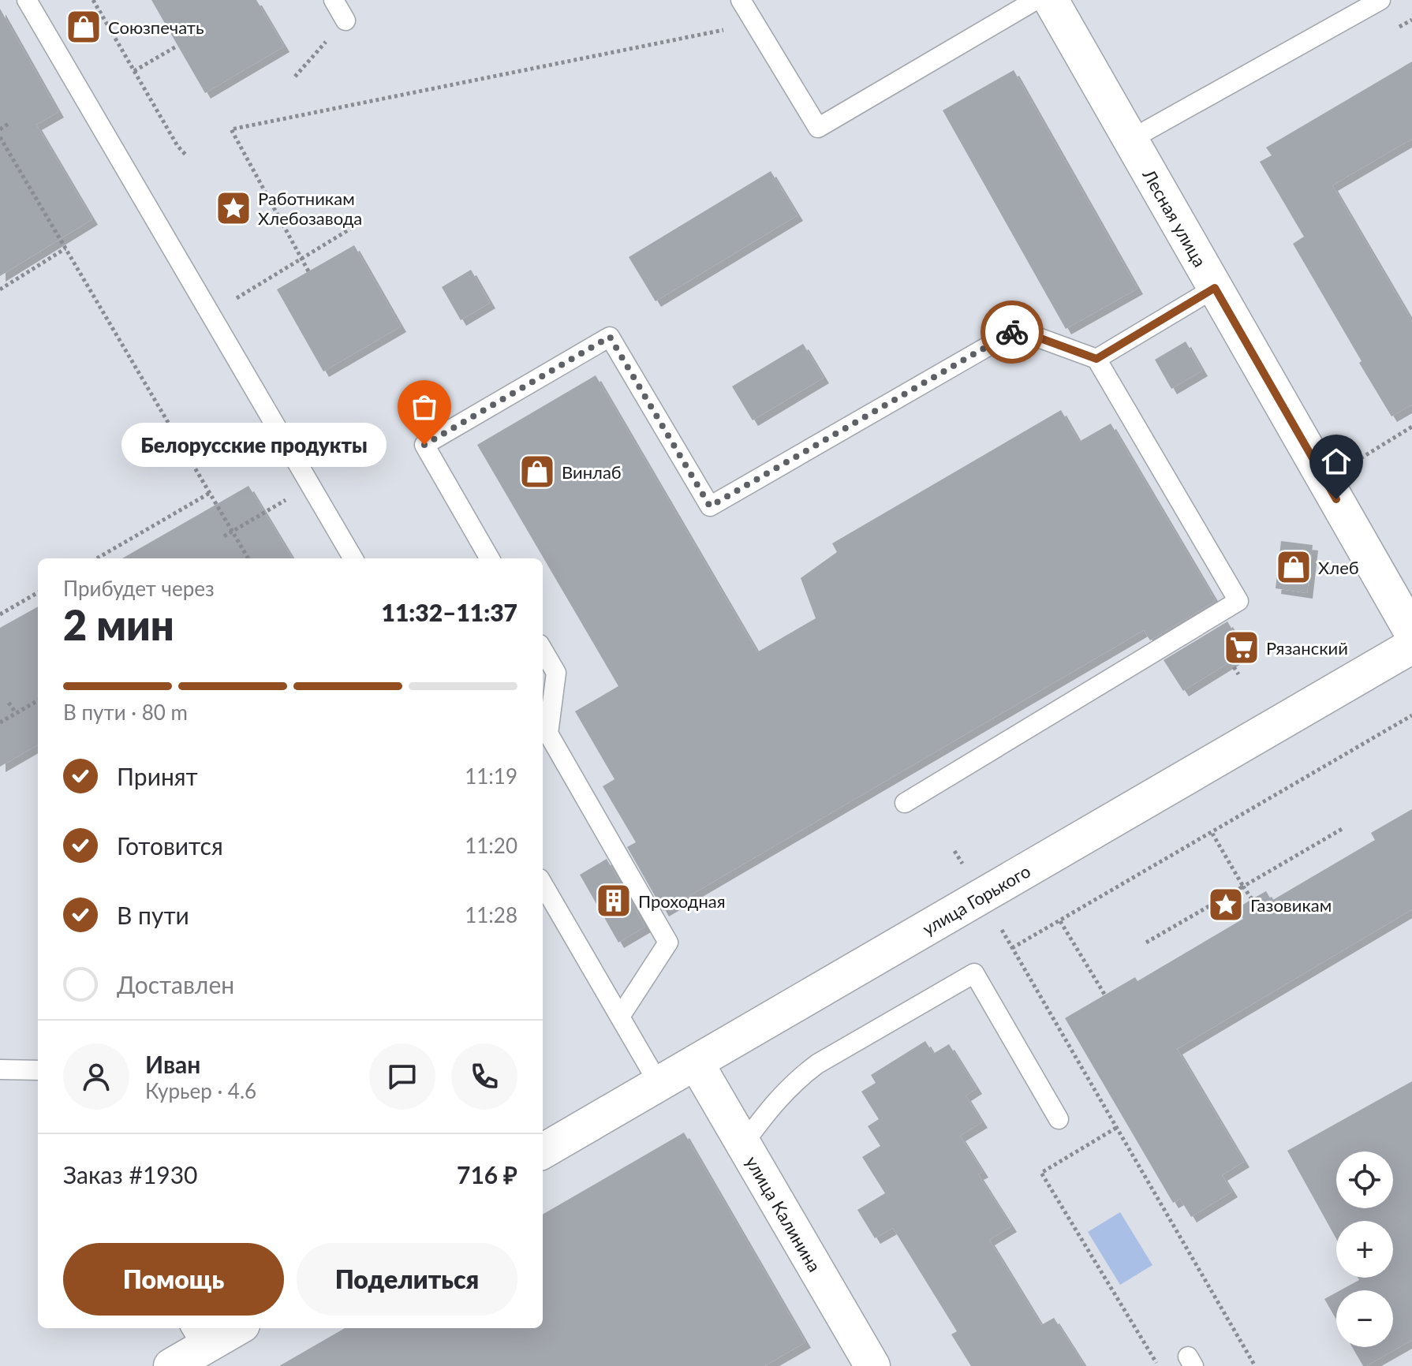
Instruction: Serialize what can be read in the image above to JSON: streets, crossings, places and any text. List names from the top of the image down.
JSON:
{
  "streets": {
    "street": ["Лесная улица", "улица Горького", "улица Калинина"]
  },
  "crossings": [
    ["улица Горького", "улица Калинина"]
  ],
  "places": {
    "shop": ["Союзпечать", "Винлаб", "Хлеб"],
    "place": ["Работникам Хлебозавода", "Газовикам"],
    "other": ["Белорусские продукты"],
    "supermarket": ["Рязанский"],
    "building": ["Проходная"]
  },
  "page": {
    "bubble": "Белорусские продукты",
    "heading": ["2 мин", "Прибудет через", "11:32–11:37"],
    "panel": [
      "Иван",
      "Курьер · 4.6",
      "Заказ #1930",
      "716 ₽"
    ],
    "bar": "В пути · 80 m",
    "list": [
      ["Принят", "11:19"],
      ["Готовится", "11:20"],
      ["В пути", "11:28"],
      "Доставлен"
    ],
    "map_buttons": ["+", "−"],
    "buttons": ["Помощь", "Поделиться"]
  }
}
